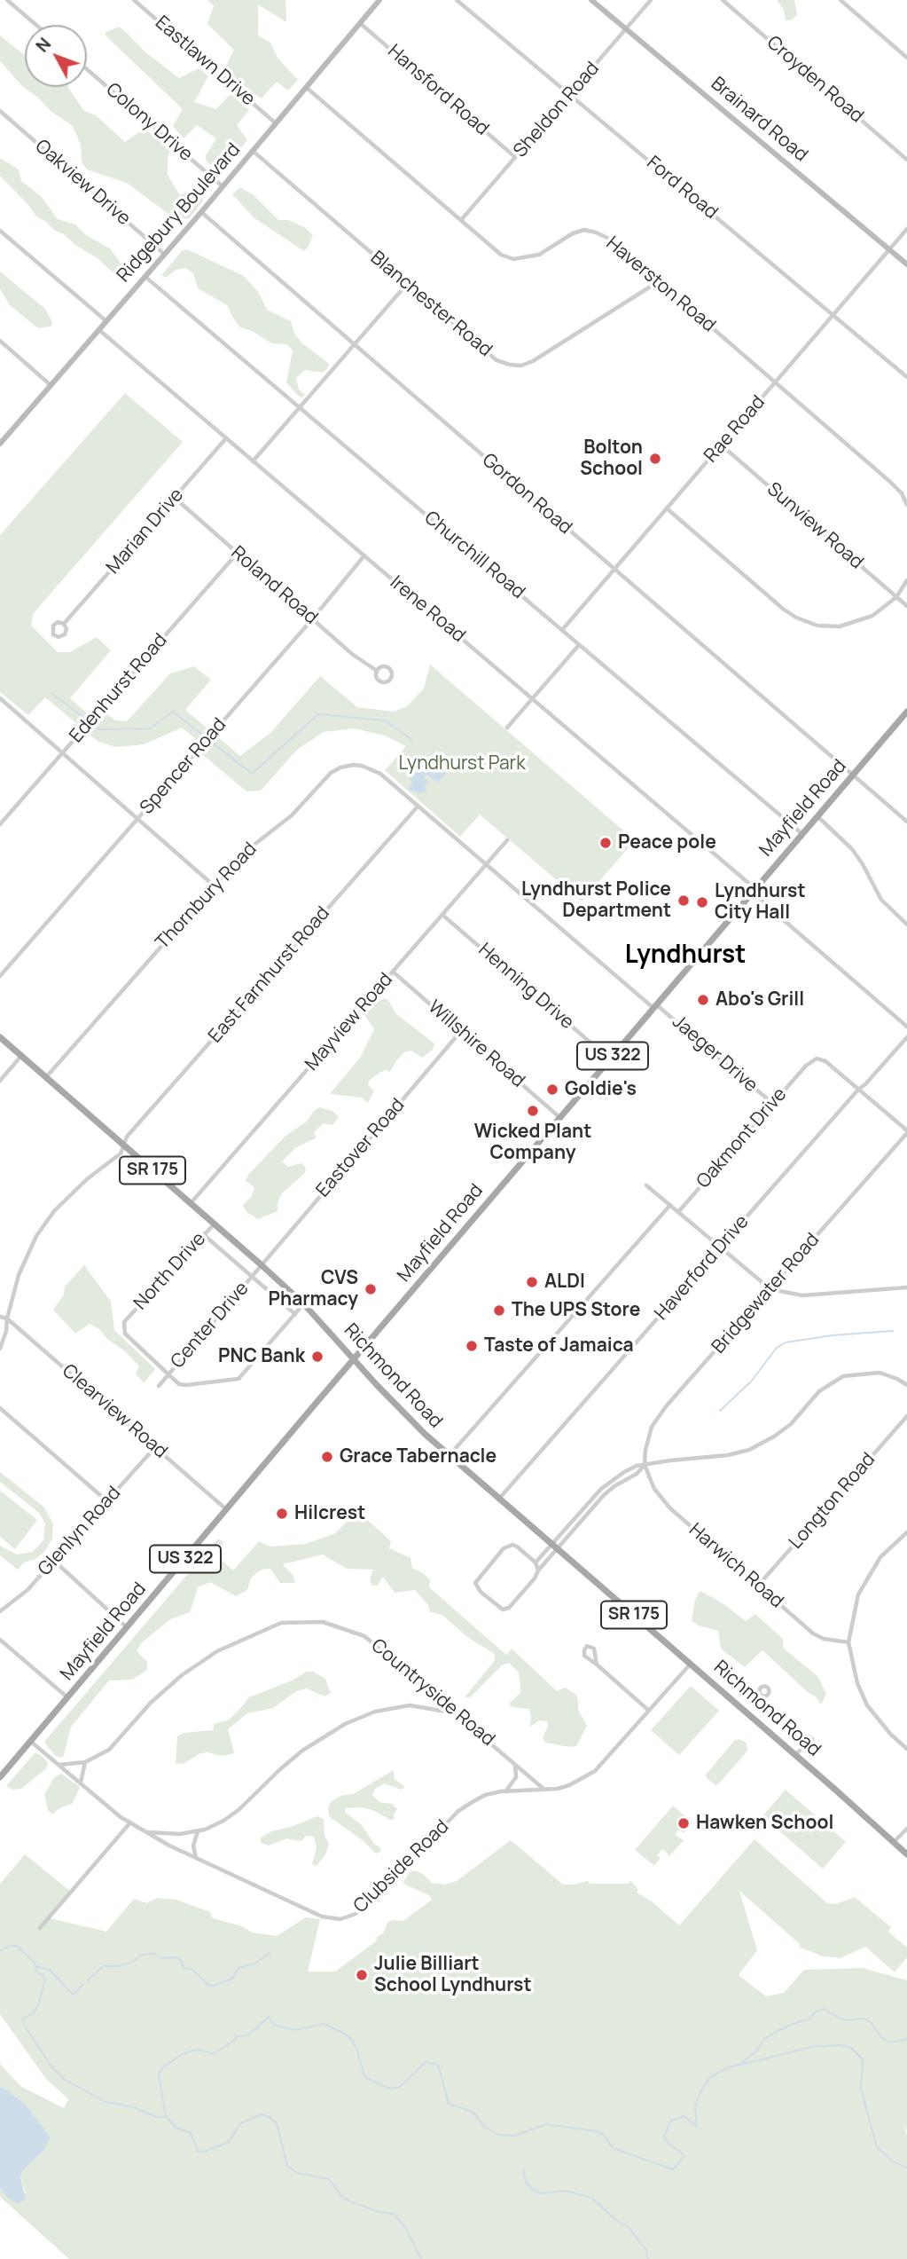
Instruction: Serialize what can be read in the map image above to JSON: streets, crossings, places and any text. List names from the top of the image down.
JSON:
{
  "streets": {
    "main road": [
      "Mayfield Road",
      "US 322",
      "SR 175",
      "Richmond Road"
    ],
    "street": [
      "Eastlawn Drive",
      "Croyden Road",
      "Hansford Road",
      "Sheldon Road",
      "Brainard Road",
      "Colony Drive",
      "Oakview Drive",
      "Ford Road",
      "Ridgebury Boulevard",
      "Haverston Road",
      "Blanchester Road",
      "Rae Road",
      "Gordon Road",
      "Sunview Road",
      "Marian Drive",
      "Churchill Road",
      "Roland Road",
      "Irene Road",
      "Edenhurst Road",
      "Spencer Road",
      "Thornbury Road",
      "East Farnhurst Road",
      "Henning Drive",
      "Mayview Road",
      "Willshire Road",
      "Jaeger Drive",
      "Oakmont Drive",
      "Eastover Road",
      "Haverford Drive",
      "North Drive",
      "Bridgewater Road",
      "Center Drive",
      "Clearview Road",
      "Longton Road",
      "Glenlyn Road",
      "Harwich Road",
      "Countryside Road",
      "Clubside Road"
    ]
  },
  "crossings": [
    ["Eastlawn Drive", "Ridgebury Boulevard"],
    ["Hansford Road", "Sheldon Road"],
    ["Hansford Road", "Ridgebury Boulevard"],
    ["Sheldon Road", "Brainard Road"],
    ["Sheldon Road", "Ford Road"],
    ["Sheldon Road", "Haverston Road"],
    ["Brainard Road", "Rae Road"],
    ["Colony Drive", "Ridgebury Boulevard"],
    ["Oakview Drive", "Ridgebury Boulevard"],
    ["Ford Road", "Rae Road"],
    ["Ridgebury Boulevard", "Haverston Road"],
    ["Ridgebury Boulevard", "Blanchester Road"],
    ["Ridgebury Boulevard", "Gordon Road"],
    ["Ridgebury Boulevard", "Churchill Road"],
    ["Ridgebury Boulevard", "Irene Road"],
    ["Haverston Road", "Blanchester Road"],
    ["Haverston Road", "Rae Road"],
    ["Rae Road", "Gordon Road"],
    ["Rae Road", "Sunview Road"],
    ["Rae Road", "Churchill Road"],
    ["Gordon Road", "Mayfield Road"],
    ["Marian Drive", "Roland Road"],
    ["Marian Drive", "Irene Road"],
    ["Churchill Road", "Mayfield Road"],
    ["Roland Road", "Edenhurst Road"],
    ["Roland Road", "Spencer Road"],
    ["Irene Road", "Spencer Road"],
    ["Irene Road", "Mayfield Road"],
    ["Mayfield Road", "Henning Drive"],
    ["Mayfield Road", "Willshire Road"],
    ["Mayfield Road", "Jaeger Drive"],
    ["Mayfield Road", "Richmond Road"],
    ["Mayfield Road", "Clearview Road"],
    ["Mayfield Road", "Clubside Road"],
    ["Thornbury Road", "East Farnhurst Road"],
    ["Thornbury Road", "Mayview Road"],
    ["Thornbury Road", "Jaeger Drive"],
    ["Thornbury Road", "Richmond Road"],
    ["East Farnhurst Road", "Richmond Road"],
    ["East Farnhurst Road", "Clearview Road"],
    ["Henning Drive", "Mayview Road"],
    ["Mayview Road", "Willshire Road"],
    ["Mayview Road", "Jaeger Drive"],
    ["Mayview Road", "Richmond Road"],
    ["Willshire Road", "Eastover Road"],
    ["Jaeger Drive", "Oakmont Drive"],
    ["Oakmont Drive", "Haverford Drive"],
    ["Eastover Road", "Center Drive"],
    ["Eastover Road", "Richmond Road"],
    ["Haverford Drive", "Richmond Road"],
    ["North Drive", "Center Drive"],
    ["North Drive", "Richmond Road"],
    ["Bridgewater Road", "Harwich Road"],
    ["Center Drive", "Richmond Road"],
    ["Richmond Road", "Clubside Road"],
    ["Clearview Road", "Glenlyn Road"],
    ["Longton Road", "Harwich Road"],
    ["Countryside Road", "Clubside Road"]
  ],
  "districts": ["Lyndhurst"],
  "parks": ["Lyndhurst Park"],
  "places": [
    "Bolton School",
    "Peace pole",
    "Lyndhurst Police Department",
    "Lyndhurst City Hall",
    "Abo's Grill",
    "Goldie's",
    "Wicked Plant Company",
    "ALDI",
    "CVS Pharmacy",
    "The UPS Store",
    "Taste of Jamaica",
    "PNC Bank",
    "Grace Tabernacle",
    "Hilcrest",
    "Hawken School",
    "Julie Billiart School Lyndhurst"
  ],
  "north": "top left"
}
